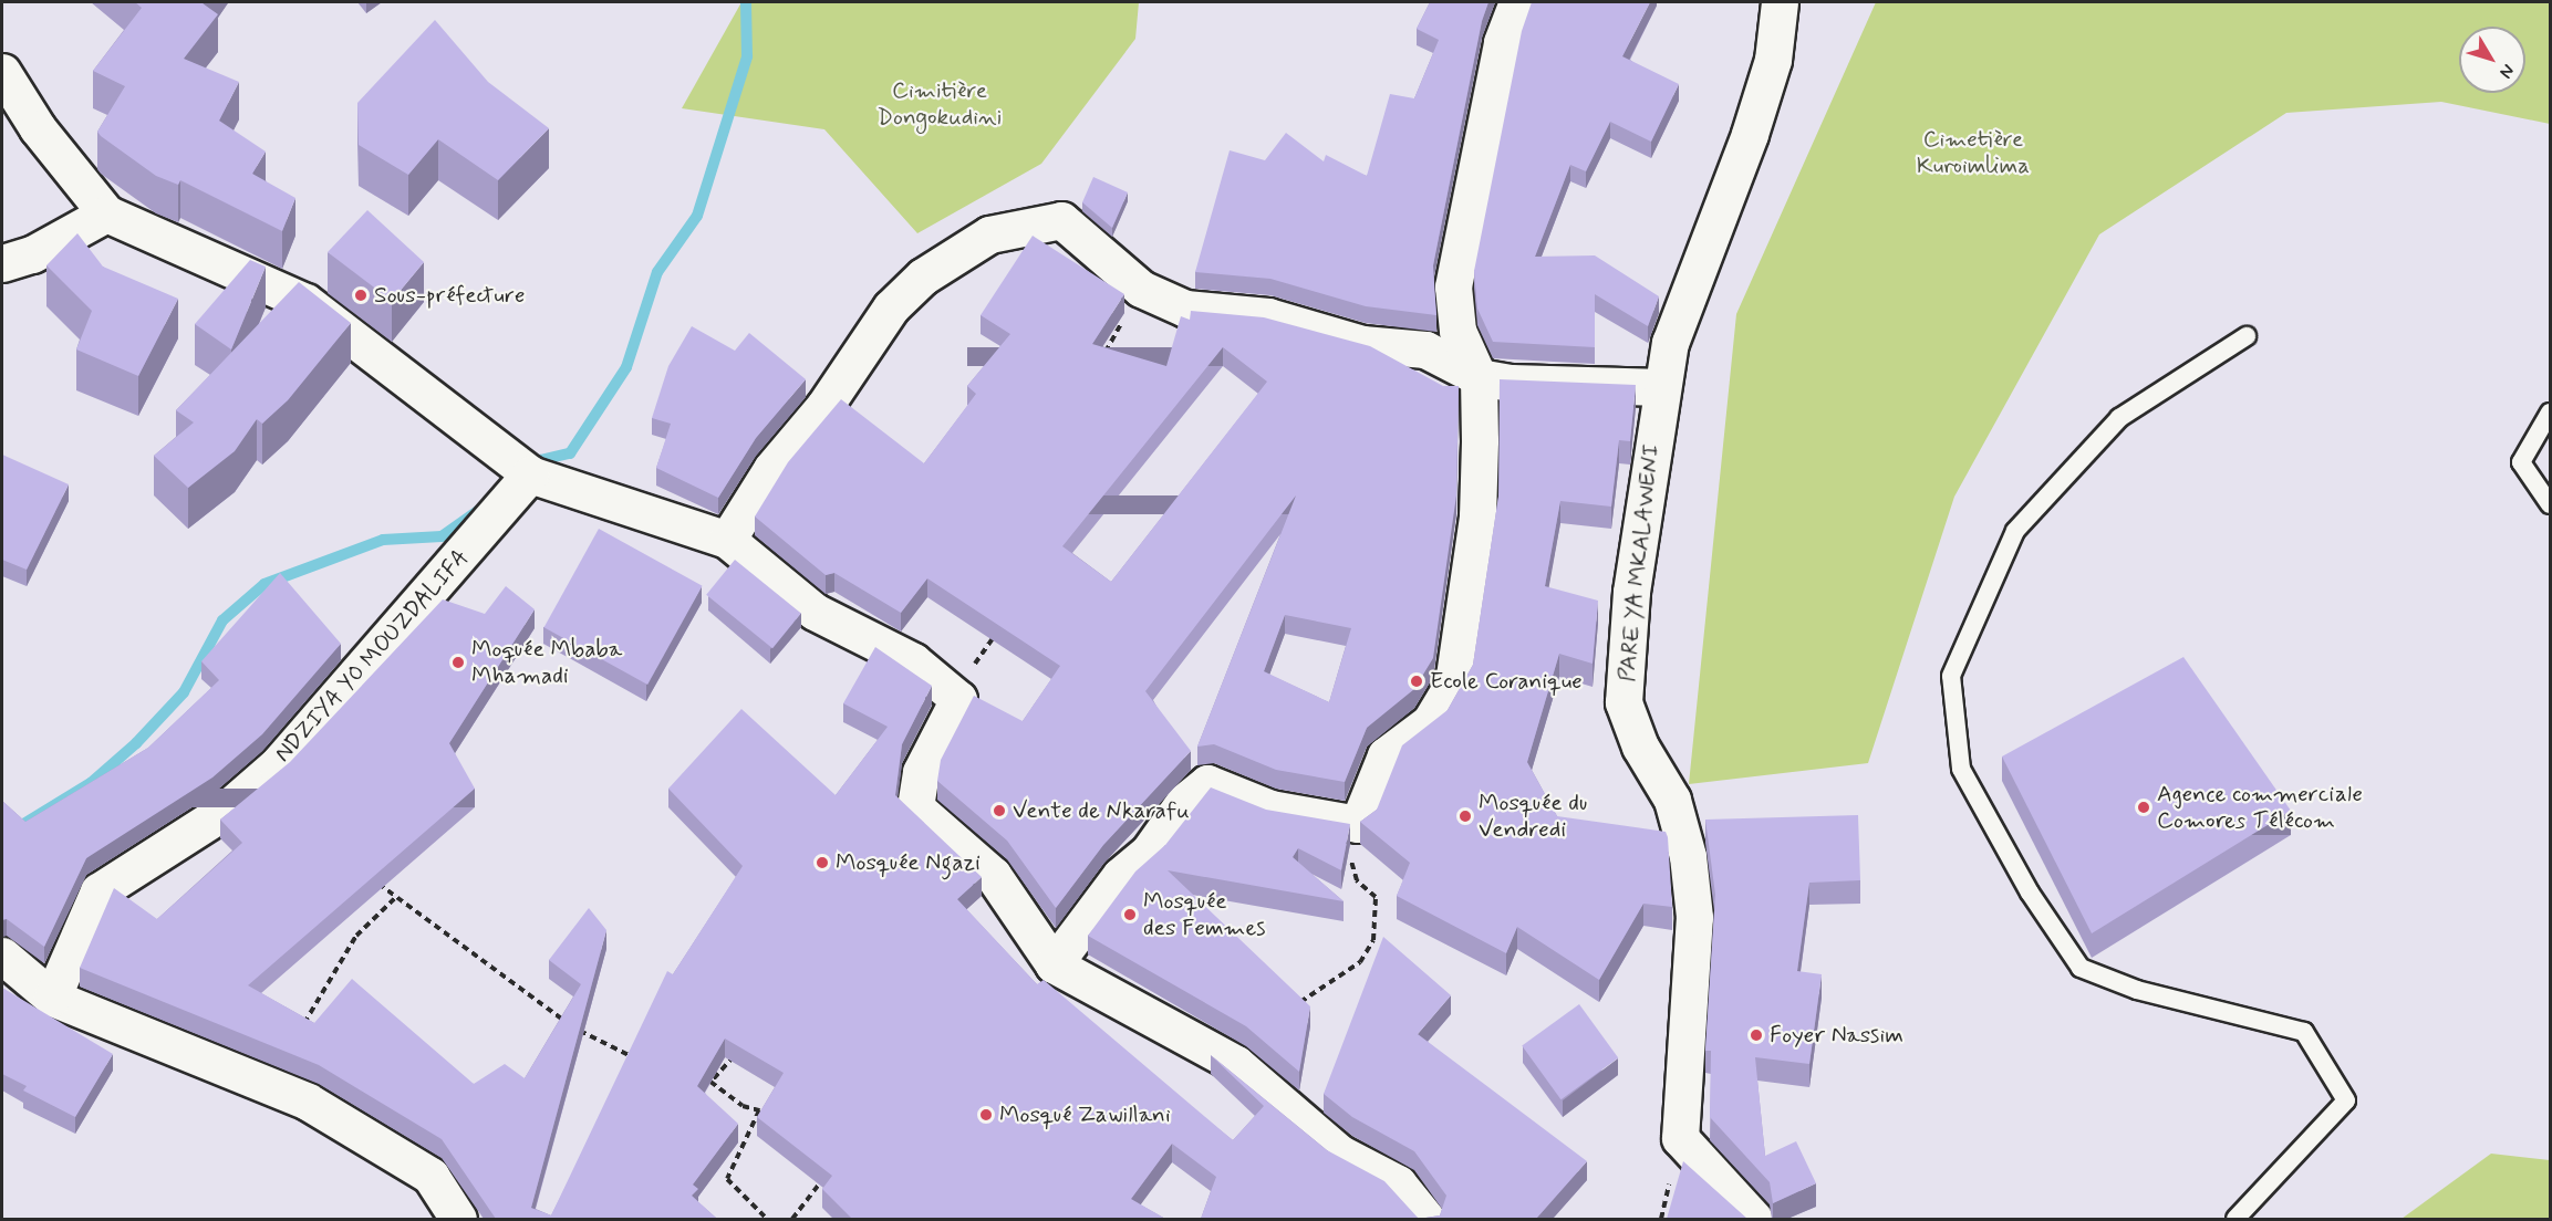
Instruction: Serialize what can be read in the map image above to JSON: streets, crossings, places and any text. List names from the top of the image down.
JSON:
{
  "streets": {
    "street": ["PARE YA MKALAWENI", "NDZIYA YO MOUZDALIFA"]
  },
  "parks": ["Cimitière Dongokudini", "Cimetière Kuroimlima"],
  "places": [
    "Sous-préfecture",
    "Moquée Mbaba Mhamadi",
    "Ecole Coranique",
    "Agence commerciale Comores Télécom",
    "Vente de Nkarafu",
    "Mosquée du Vendredi",
    "Mosquée Ngazi",
    "Mosquée des Femmes",
    "Foyer Nassim",
    "Mosqué Zawillani"
  ],
  "north": "bottom right"
}
